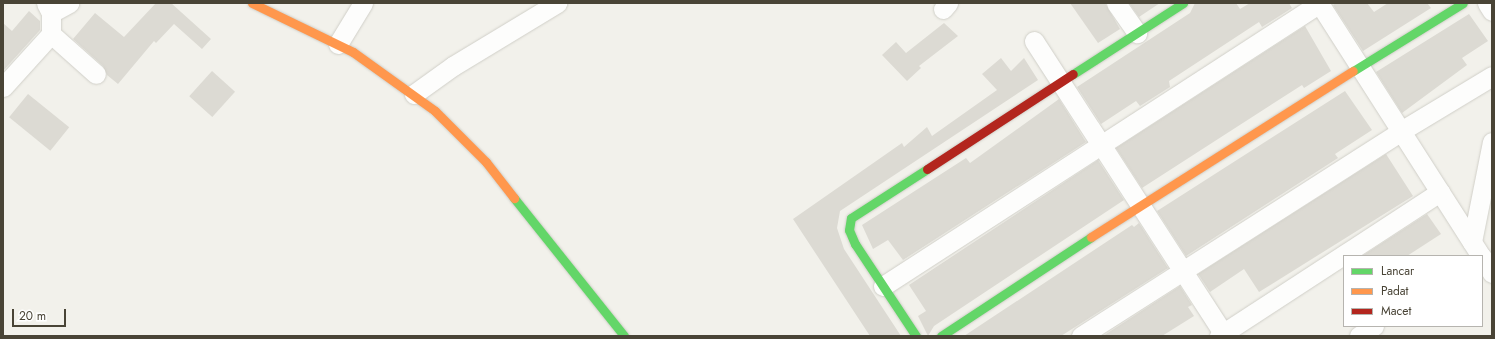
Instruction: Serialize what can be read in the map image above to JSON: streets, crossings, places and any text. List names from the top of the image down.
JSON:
{
  "legend": ["Lancar", "Padat", "Macet"],
  "scale_bar": "20 m"
}
